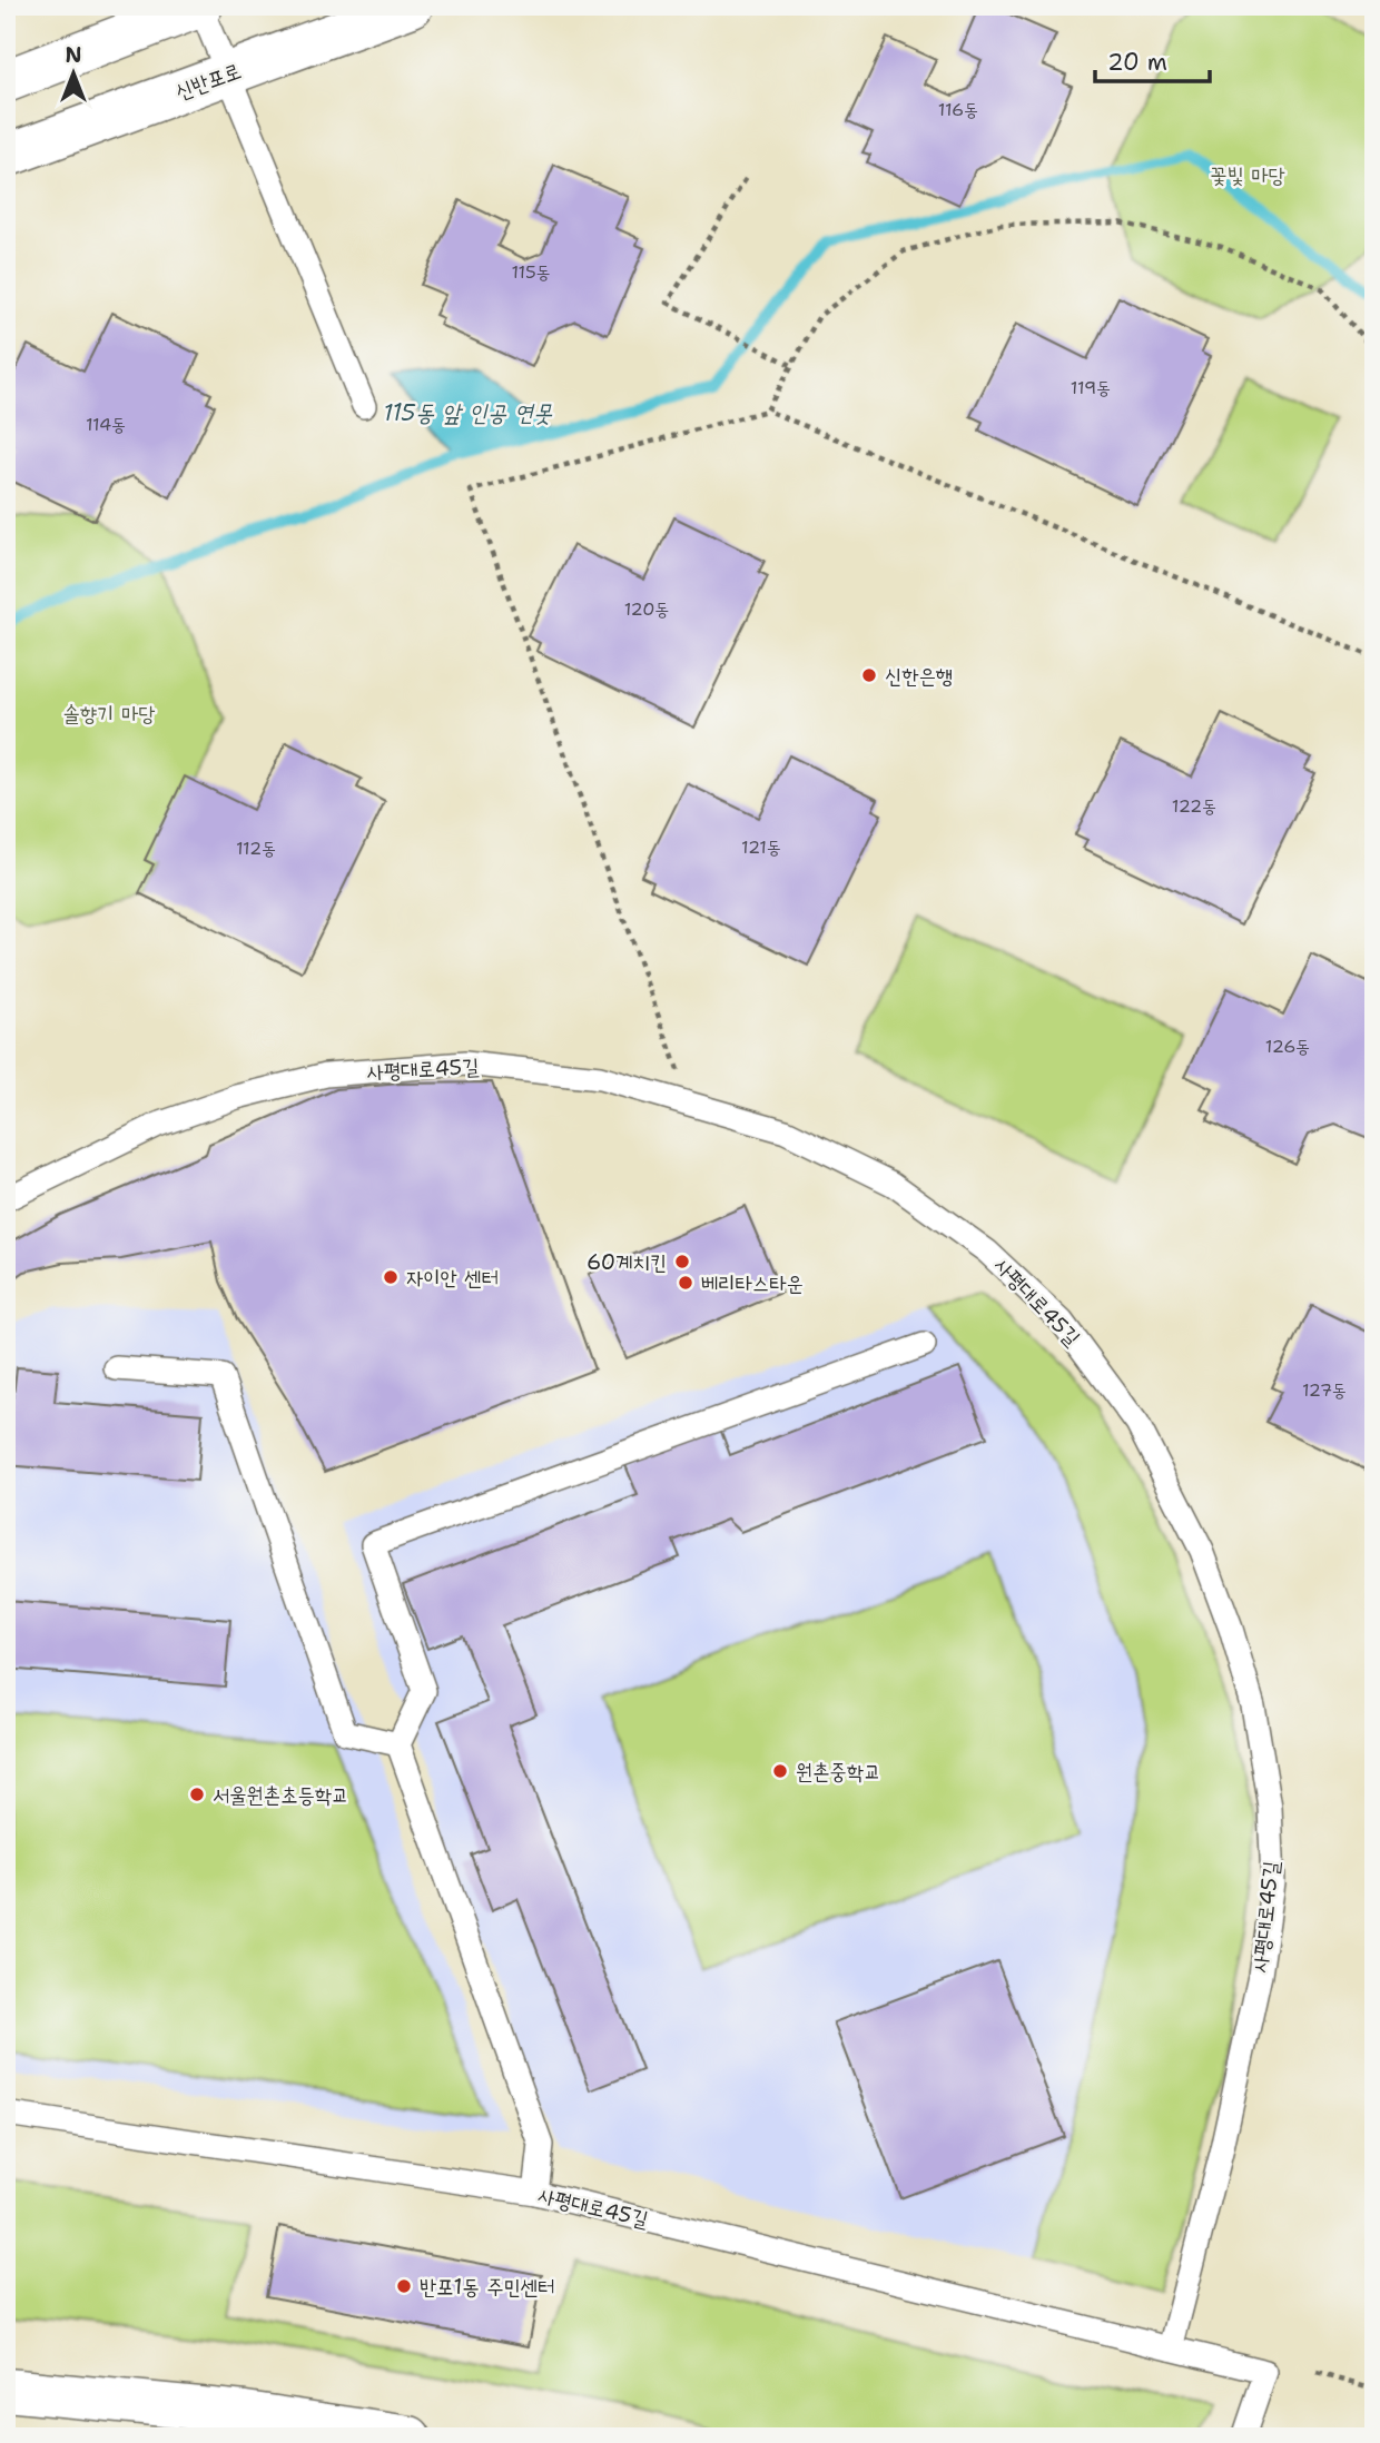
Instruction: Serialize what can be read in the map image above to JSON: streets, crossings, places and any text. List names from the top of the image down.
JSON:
{
  "streets": {
    "main road": ["신반포로"],
    "lane": ["사평대로45길"]
  },
  "water": ["115동 앞 인공 연못"],
  "parks": ["꽃빛 마당", "솔향기 마당"],
  "places": [
    "신한은행",
    "60계치킨",
    "자이안 센터",
    "베리타스타운",
    "원촌중학교",
    "서울원촌초등학교",
    "반포1동 주민센터"
  ],
  "house_numbers": [
    "116동",
    "115동",
    "119동",
    "114동",
    "120동",
    "122동",
    "121동",
    "112동",
    "126동",
    "127동"
  ],
  "scale_bar": "20 m",
  "north": "top"
}
